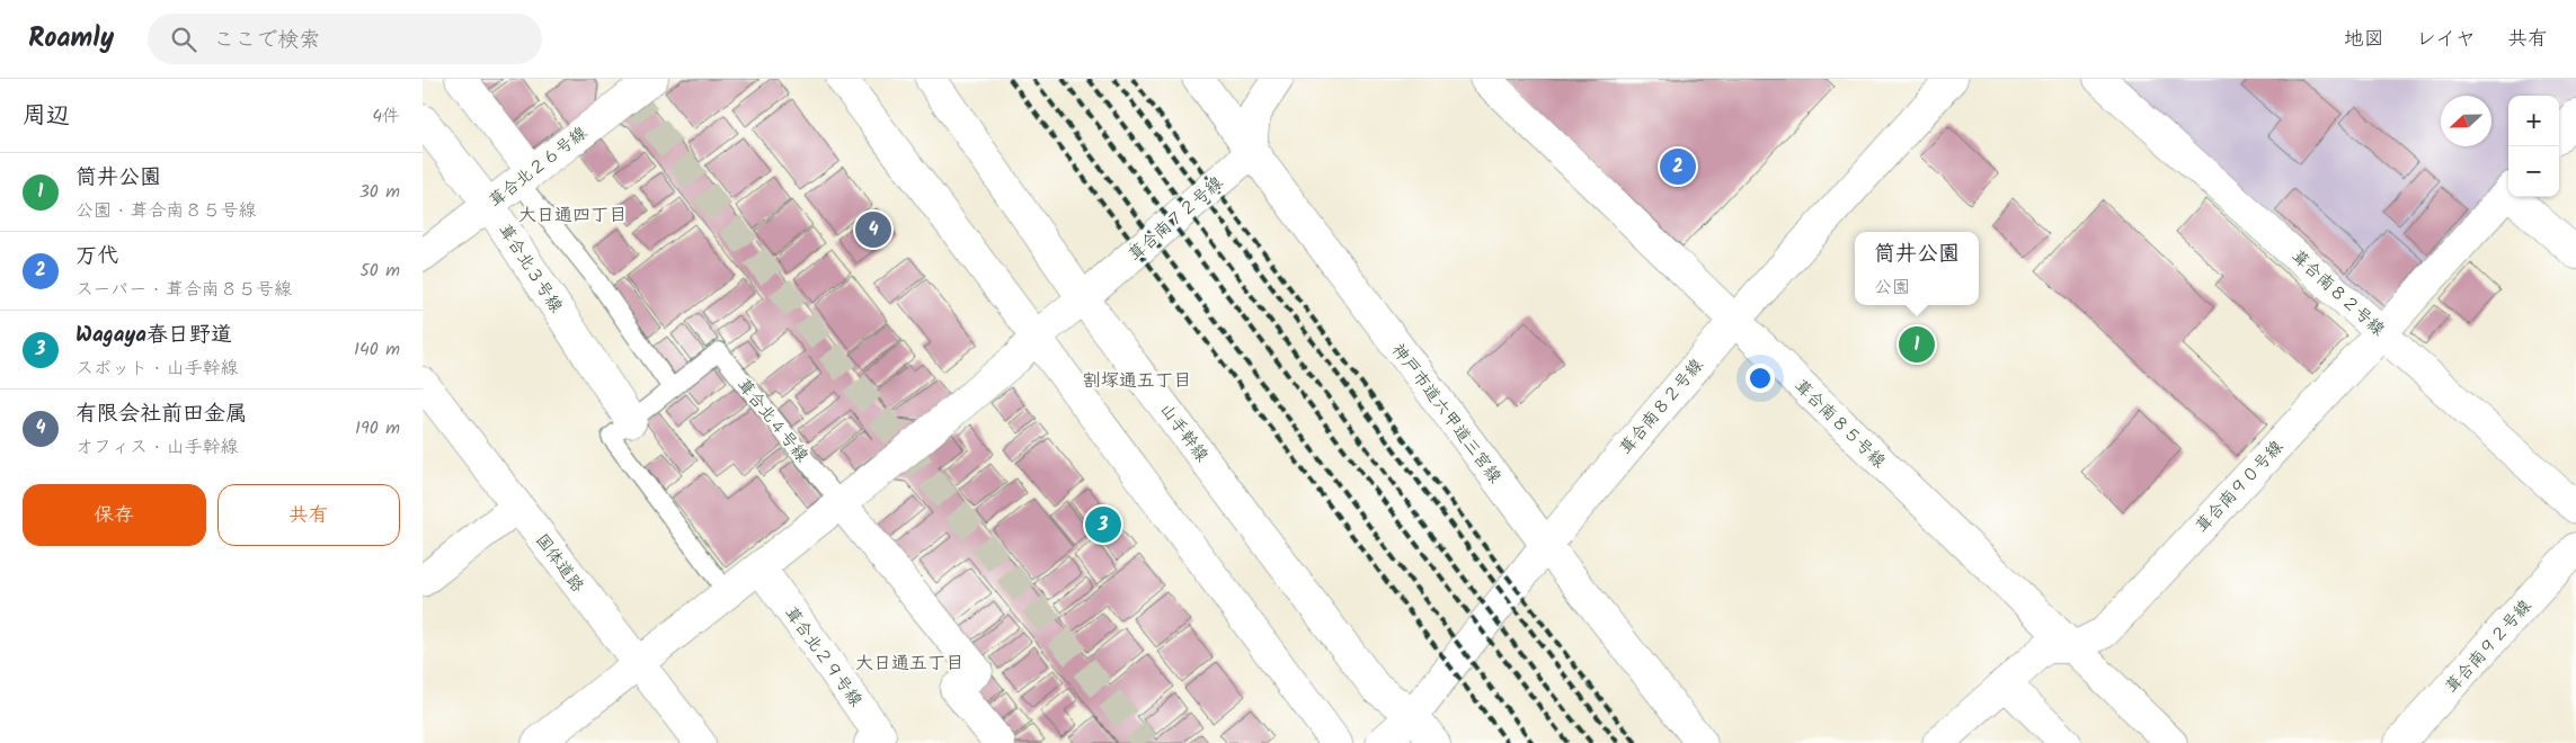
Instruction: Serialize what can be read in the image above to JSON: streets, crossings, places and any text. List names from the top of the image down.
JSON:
{
  "streets": {
    "street": [
      "葺合北２６号線",
      "葺合南７２号線",
      "葺合北３号線",
      "葺合南８２号線",
      "神戸市道六甲道三宮線",
      "葺合北４号線",
      "葺合南８５号線",
      "山手幹線",
      "葺合南９０号線",
      "国体道路",
      "葺合南９２号線",
      "葺合北２９号線"
    ]
  },
  "crossings": [
    ["葺合北２６号線", "葺合北３号線"],
    ["葺合南７２号線", "神戸市道六甲道三宮線"],
    ["葺合南７２号線", "葺合北４号線"],
    ["葺合南７２号線", "山手幹線"],
    ["葺合南７２号線", "国体道路"],
    ["葺合南７２号線", "葺合北２９号線"],
    ["葺合北３号線", "葺合北４号線"],
    ["葺合南８２号線", "神戸市道六甲道三宮線"],
    ["葺合南８２号線", "葺合南８５号線"],
    ["葺合南８２号線", "山手幹線"],
    ["葺合南８２号線", "葺合南９０号線"],
    ["葺合南８５号線", "葺合南９０号線"]
  ],
  "districts": ["大日通四丁目", "割塚通五丁目", "大日通五丁目"],
  "north": "left",
  "page": {
    "header": "Roamly",
    "search": "ここで検索",
    "nav": ["地図", "レイヤ", "共有"],
    "heading": ["周辺", "4件"],
    "map_buttons": ["+", "−"],
    "pins": [
      "2",
      "4",
      "1",
      "3"
    ],
    "list": [
      {
        "mark": "1",
        "name": "筒井公園",
        "note": "公園 · 葺合南８５号線",
        "value": "30 m"
      },
      {
        "mark": "2",
        "name": "万代",
        "note": "スーパー · 葺合南８５号線",
        "value": "50 m"
      },
      {
        "mark": "3",
        "name": "Wagaya春日野道",
        "note": "スポット · 山手幹線",
        "value": "140 m"
      },
      {
        "mark": "4",
        "name": "有限会社前田金属",
        "note": "オフィス · 山手幹線",
        "value": "190 m"
      }
    ],
    "popup": ["筒井公園", "公園"],
    "buttons": ["保存", "共有"]
  }
}
